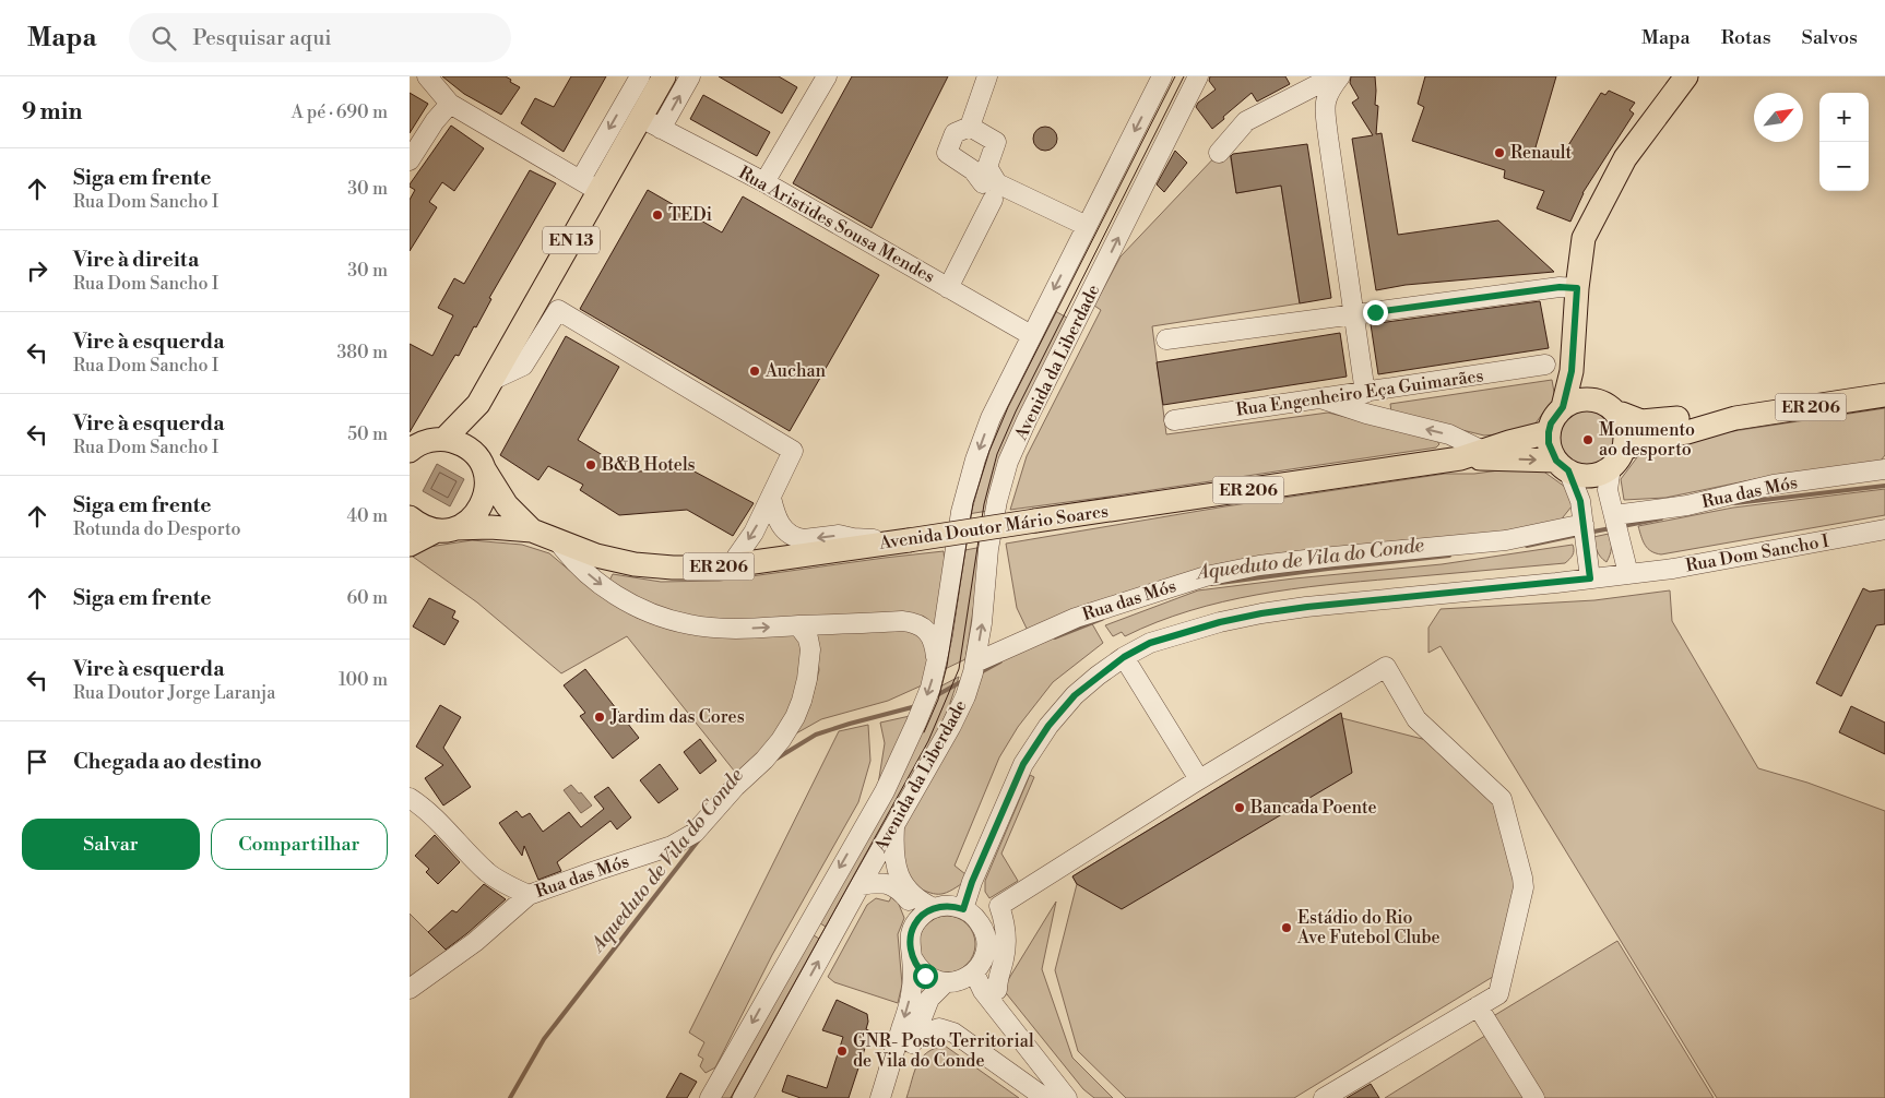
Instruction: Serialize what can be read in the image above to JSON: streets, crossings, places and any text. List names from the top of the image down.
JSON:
{
  "streets": {
    "main road": ["EN 13", "ER 206", "Avenida Doutor Mário Soares"],
    "street": [
      "Rua Aristides Sousa Mendes",
      "Avenida da Liberdade",
      "Rua Engenheiro Eça Guimarães",
      "Rua das Mós",
      "Rua Dom Sancho I"
    ]
  },
  "crossings": [
    ["Rua Aristides Sousa Mendes", "EN 13"],
    ["Rua Aristides Sousa Mendes", "Avenida da Liberdade"],
    ["EN 13", "Avenida Doutor Mário Soares"],
    ["Avenida da Liberdade", "Rua das Mós"],
    ["ER 206", "Avenida Doutor Mário Soares"]
  ],
  "water": ["Aqueduto de Vila do Conde"],
  "places": [
    "Renault",
    "TEDi",
    "Auchan",
    "Monumento ao desporto",
    "B&B Hotels",
    "Jardim das Cores",
    "Bancada Poente",
    "Estádio do Rio Ave Futebol Clube",
    "GNR- Posto Territorial de Vila do Conde"
  ],
  "north": "top right",
  "page": {
    "header": "Mapa",
    "search": "Pesquisar aqui",
    "nav": ["Mapa", "Rotas", "Salvos"],
    "heading": ["9 min", "A pé · 690 m"],
    "map_buttons": ["+", "−"],
    "list": [
      ["Siga em frente", "Rua Dom Sancho I", "30 m"],
      ["Vire à direita", "Rua Dom Sancho I", "30 m"],
      ["Vire à esquerda", "Rua Dom Sancho I", "380 m"],
      ["Vire à esquerda", "Rua Dom Sancho I", "50 m"],
      ["Siga em frente", "Rotunda do Desporto", "40 m"],
      ["Siga em frente", "60 m"],
      ["Vire à esquerda", "Rua Doutor Jorge Laranja", "100 m"],
      "Chegada ao destino"
    ],
    "buttons": ["Salvar", "Compartilhar"]
  }
}
